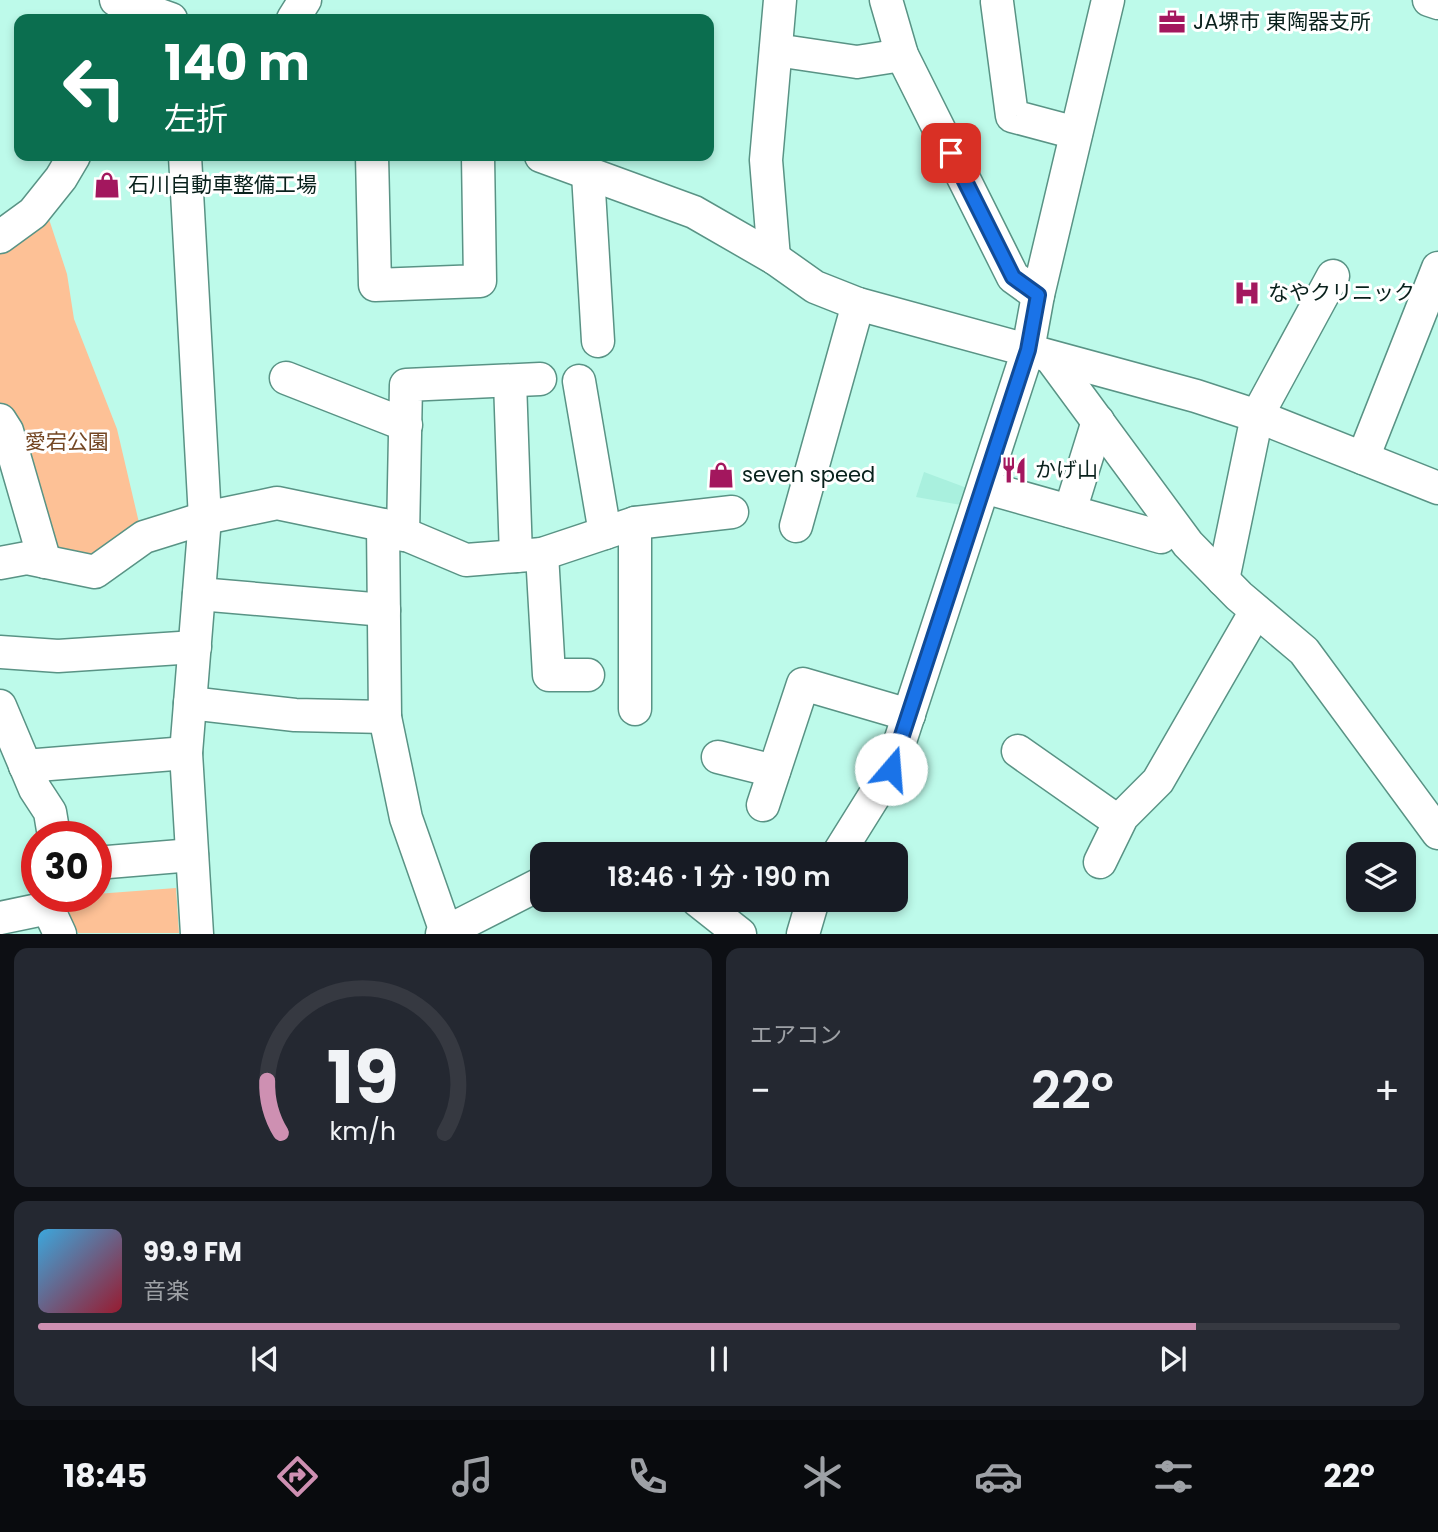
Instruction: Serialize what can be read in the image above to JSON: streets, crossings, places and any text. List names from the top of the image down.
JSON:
{
  "parks": ["愛宕公園"],
  "places": {
    "office": ["JA堺市 東陶器支所"],
    "shop": ["石川自動車整備工場", "seven speed"],
    "hospital": ["なやクリニック"],
    "restaurant": ["かげ山"]
  },
  "page": {
    "turn": ["140 m", "左折"],
    "limit": "30",
    "trip": "18:46 · 1 分 · 190 m",
    "tile": "エアコン",
    "heat": ["−", "22°", "+"],
    "song": ["99.9 FM", "音楽"],
    "tabs": ["18:45", "22°"],
    "gauge": ["19", "km/h"]
  }
}
